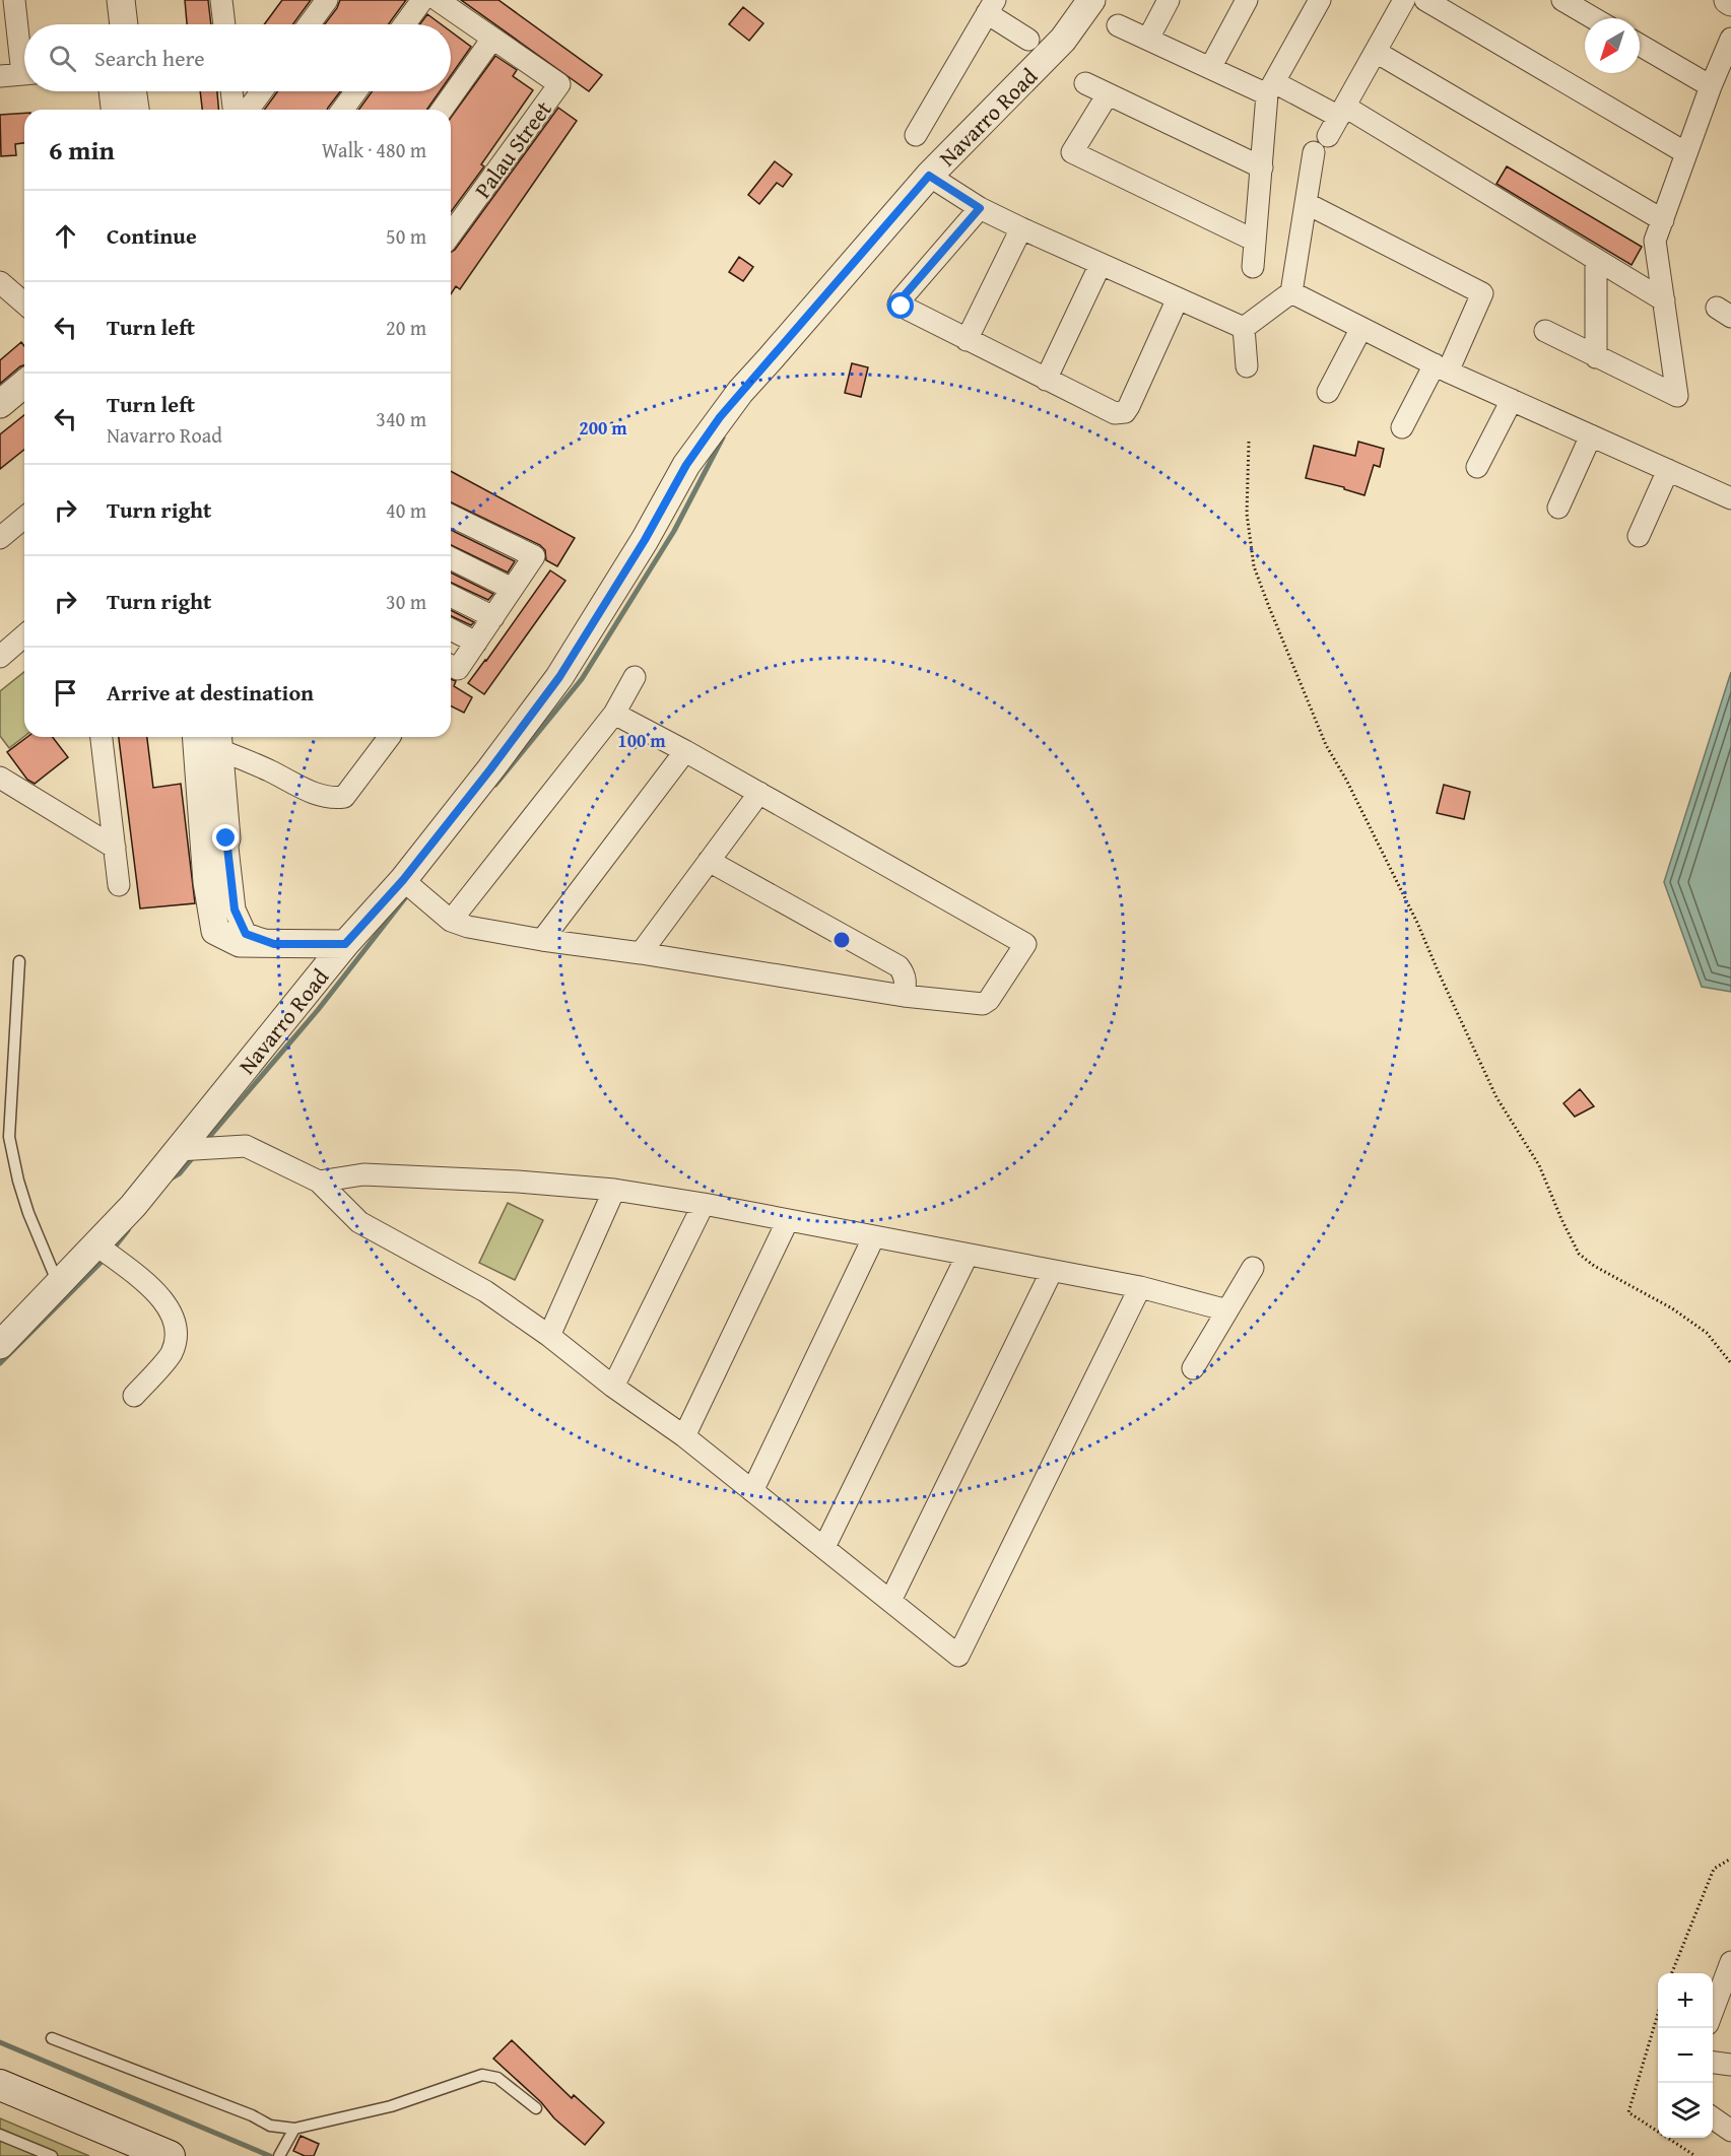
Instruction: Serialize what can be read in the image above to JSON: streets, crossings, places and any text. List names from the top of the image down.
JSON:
{
  "streets": {
    "street": ["Navarro Road", "Palau Street"]
  },
  "north": "bottom left",
  "page": {
    "search": "Search here",
    "heading": ["6 min", "Walk · 480 m"],
    "list": [
      ["Continue", "50 m"],
      ["Turn left", "20 m"],
      ["Turn left", "Navarro Road", "340 m"],
      ["Turn right", "40 m"],
      ["Turn right", "30 m"],
      "Arrive at destination"
    ],
    "map_buttons": ["+", "−"]
  },
  "rings": ["200 m", "100 m"]
}
